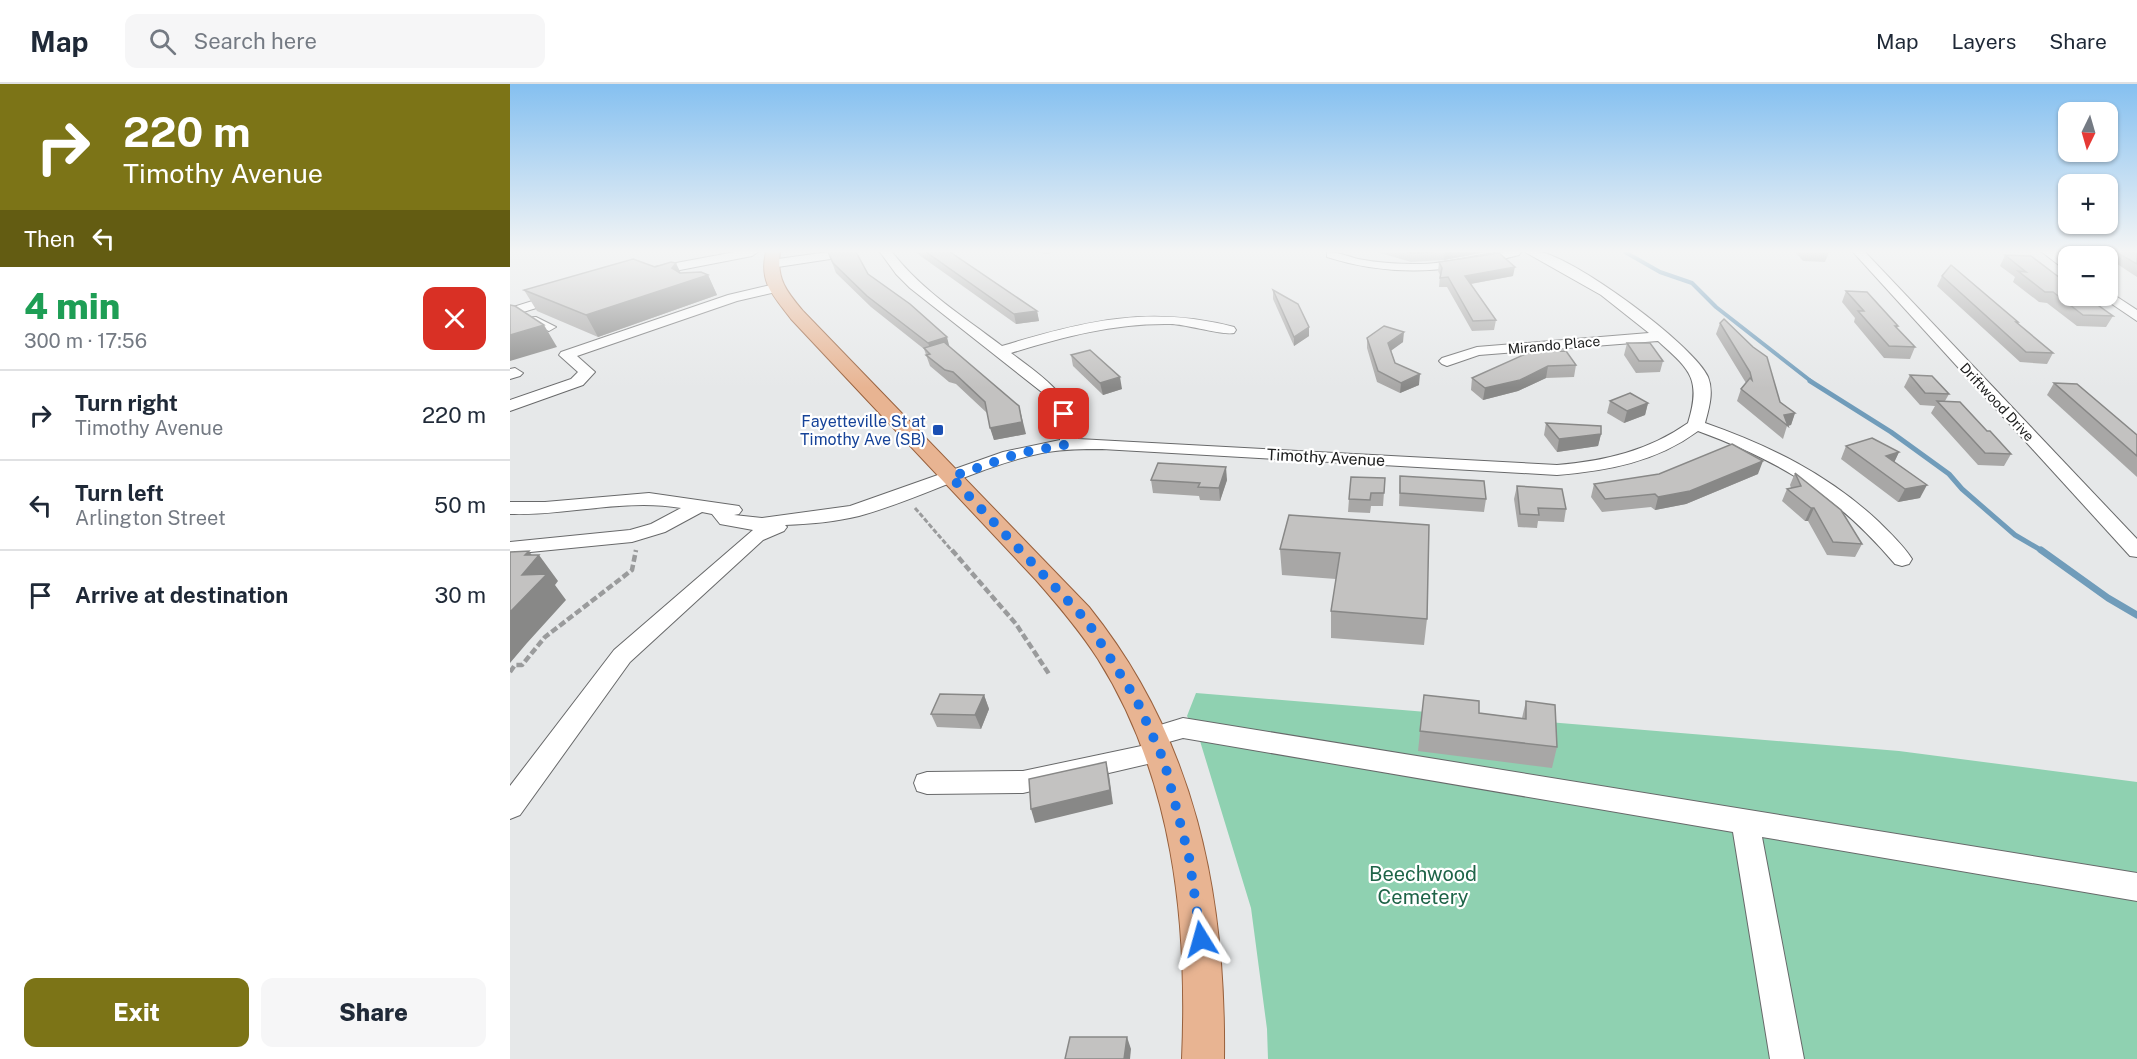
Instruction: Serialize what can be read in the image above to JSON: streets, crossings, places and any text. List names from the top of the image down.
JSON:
{
  "streets": {
    "street": ["Mirando Place", "Driftwood Drive", "Timothy Avenue"]
  },
  "parks": ["Beechwood Cemetery"],
  "places": {
    "transit": ["Fayetteville St at Timothy Ave (SB)"]
  },
  "north": "bottom",
  "page": {
    "header": "Map",
    "search": "Search here",
    "nav": ["Map", "Layers", "Share"],
    "turn": ["220 m", "Timothy Avenue"],
    "map_buttons": ["+", "−"],
    "then": "Then",
    "heading": ["4 min", "300 m · 17:56"],
    "list": [
      {
        "name": "Turn right",
        "note": "Timothy Avenue",
        "value": "220 m"
      },
      {
        "name": "Turn left",
        "note": "Arlington Street",
        "value": "50 m"
      },
      {
        "name": "Arrive at destination",
        "value": "30 m"
      }
    ],
    "buttons": ["Exit", "Share"]
  }
}
